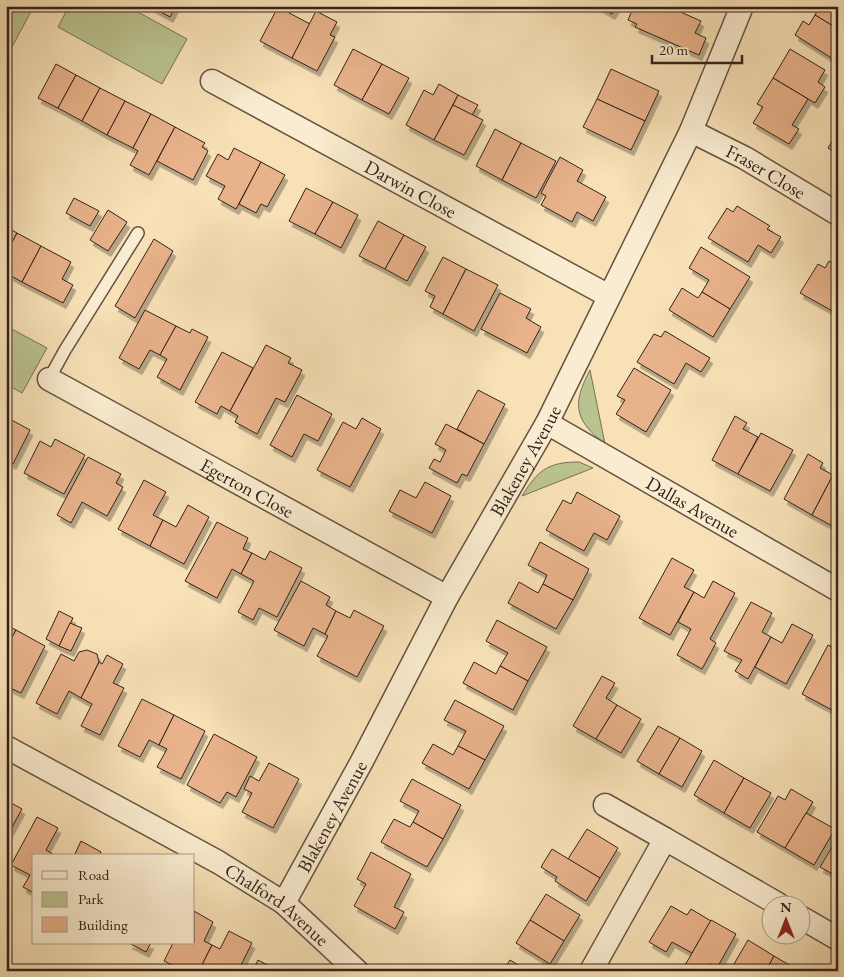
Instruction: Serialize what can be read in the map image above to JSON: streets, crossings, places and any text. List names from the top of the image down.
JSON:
{
  "streets": {
    "street": [
      "Fraser Close",
      "Darwin Close",
      "Blakeney Avenue",
      "Egerton Close",
      "Dallas Avenue",
      "Chalford Avenue"
    ]
  },
  "crossings": [
    ["Fraser Close", "Blakeney Avenue"],
    ["Darwin Close", "Blakeney Avenue"],
    ["Blakeney Avenue", "Egerton Close"],
    ["Blakeney Avenue", "Dallas Avenue"],
    ["Blakeney Avenue", "Chalford Avenue"]
  ],
  "legend": ["Road", "Park", "Building"],
  "scale_bar": "20 m",
  "north": "top"
}
